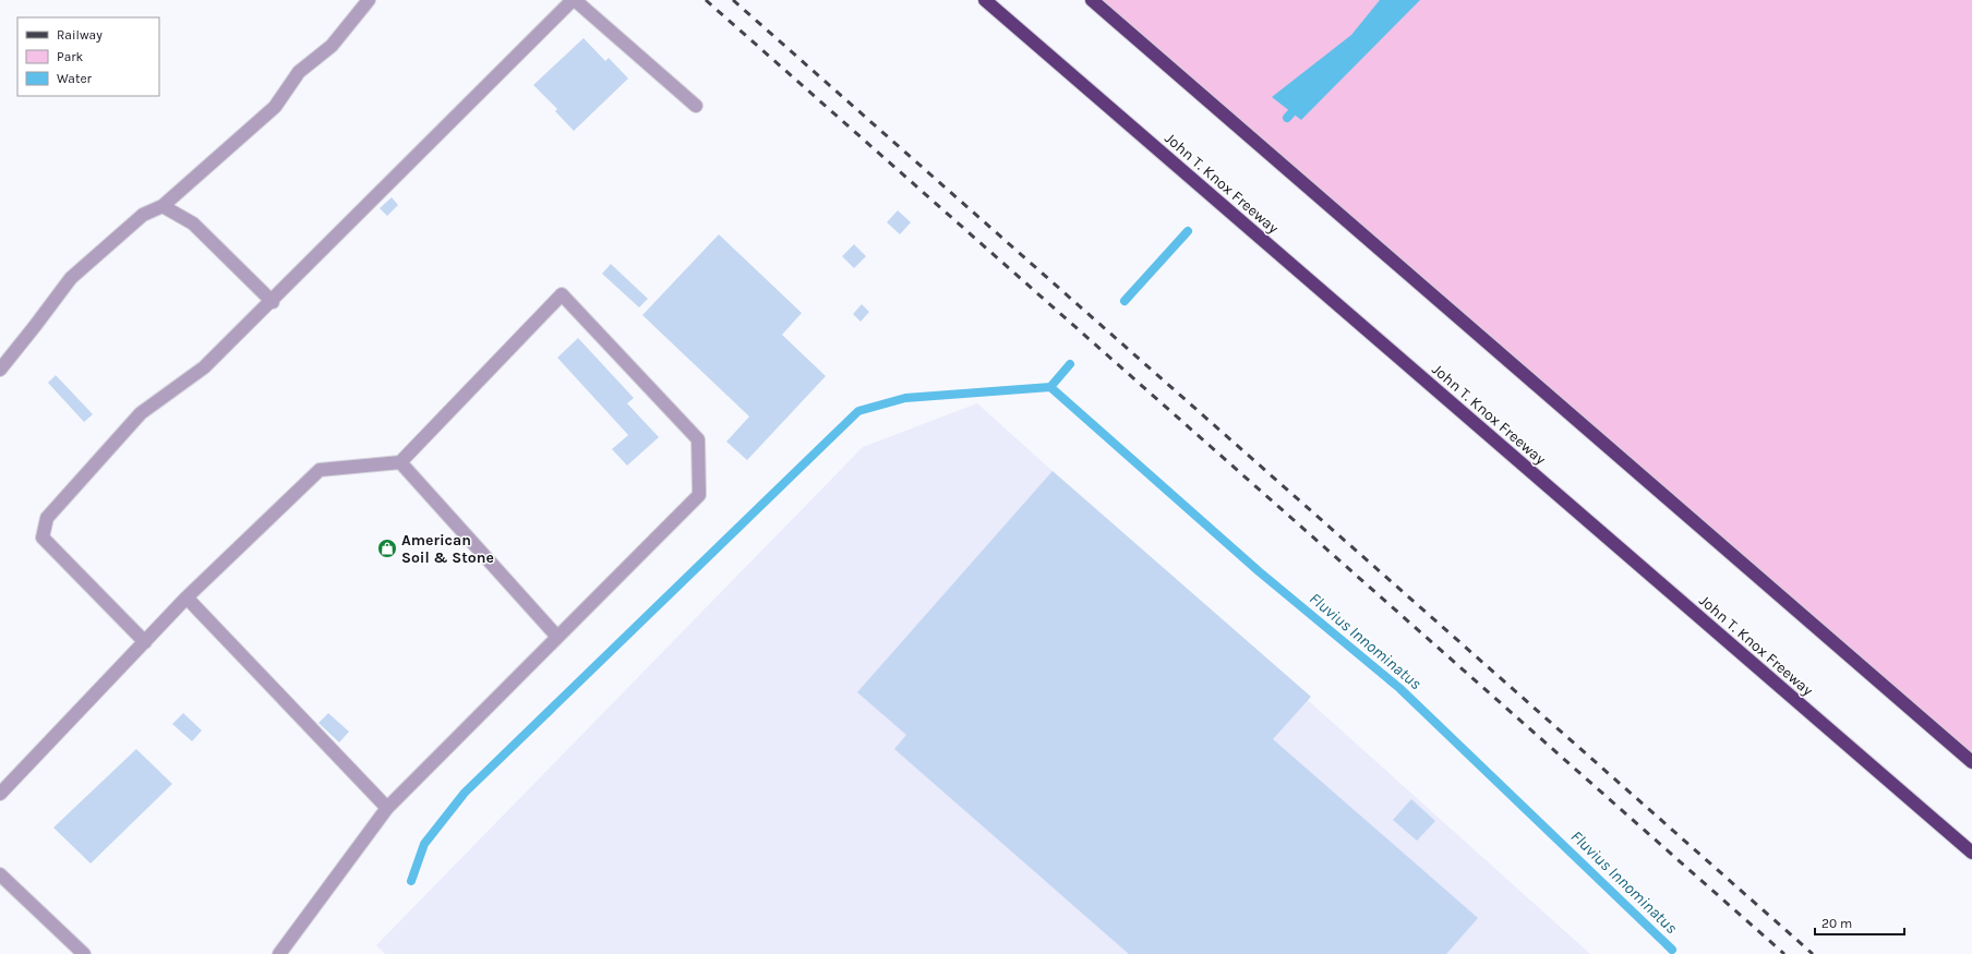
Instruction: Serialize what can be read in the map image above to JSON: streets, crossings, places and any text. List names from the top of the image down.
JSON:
{
  "streets": {
    "highway": ["John T. Knox Freeway"]
  },
  "water": ["Fluvius Innominatus"],
  "places": {
    "shop": ["American Soil & Stone"]
  },
  "legend": ["Railway", "Park", "Water"],
  "scale_bar": "20 m"
}
